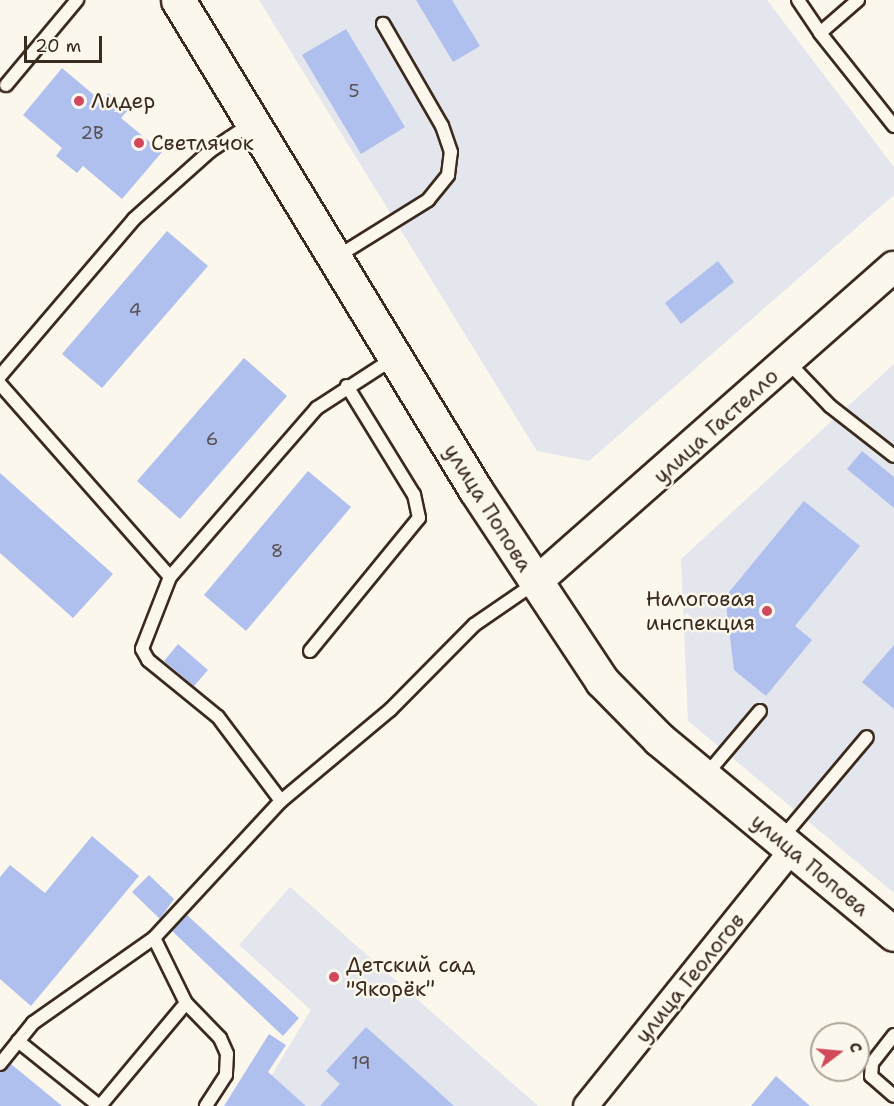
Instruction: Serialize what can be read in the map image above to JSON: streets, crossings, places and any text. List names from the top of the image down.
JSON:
{
  "streets": {
    "main road": ["улица Попова"],
    "street": ["улица Гастелло", "улица Геологов"]
  },
  "crossings": [
    ["улица Гастелло", "улица Попова"],
    ["улица Попова", "улица Геологов"]
  ],
  "places": [
    "Лидер",
    "Светлячок",
    "Налоговая инспекция",
    "Детский сад \"Якорёк\""
  ],
  "house_numbers": [
    "5",
    "2В",
    "4",
    "6",
    "8",
    "19"
  ],
  "scale_bar": "20 m",
  "north": "right"
}
